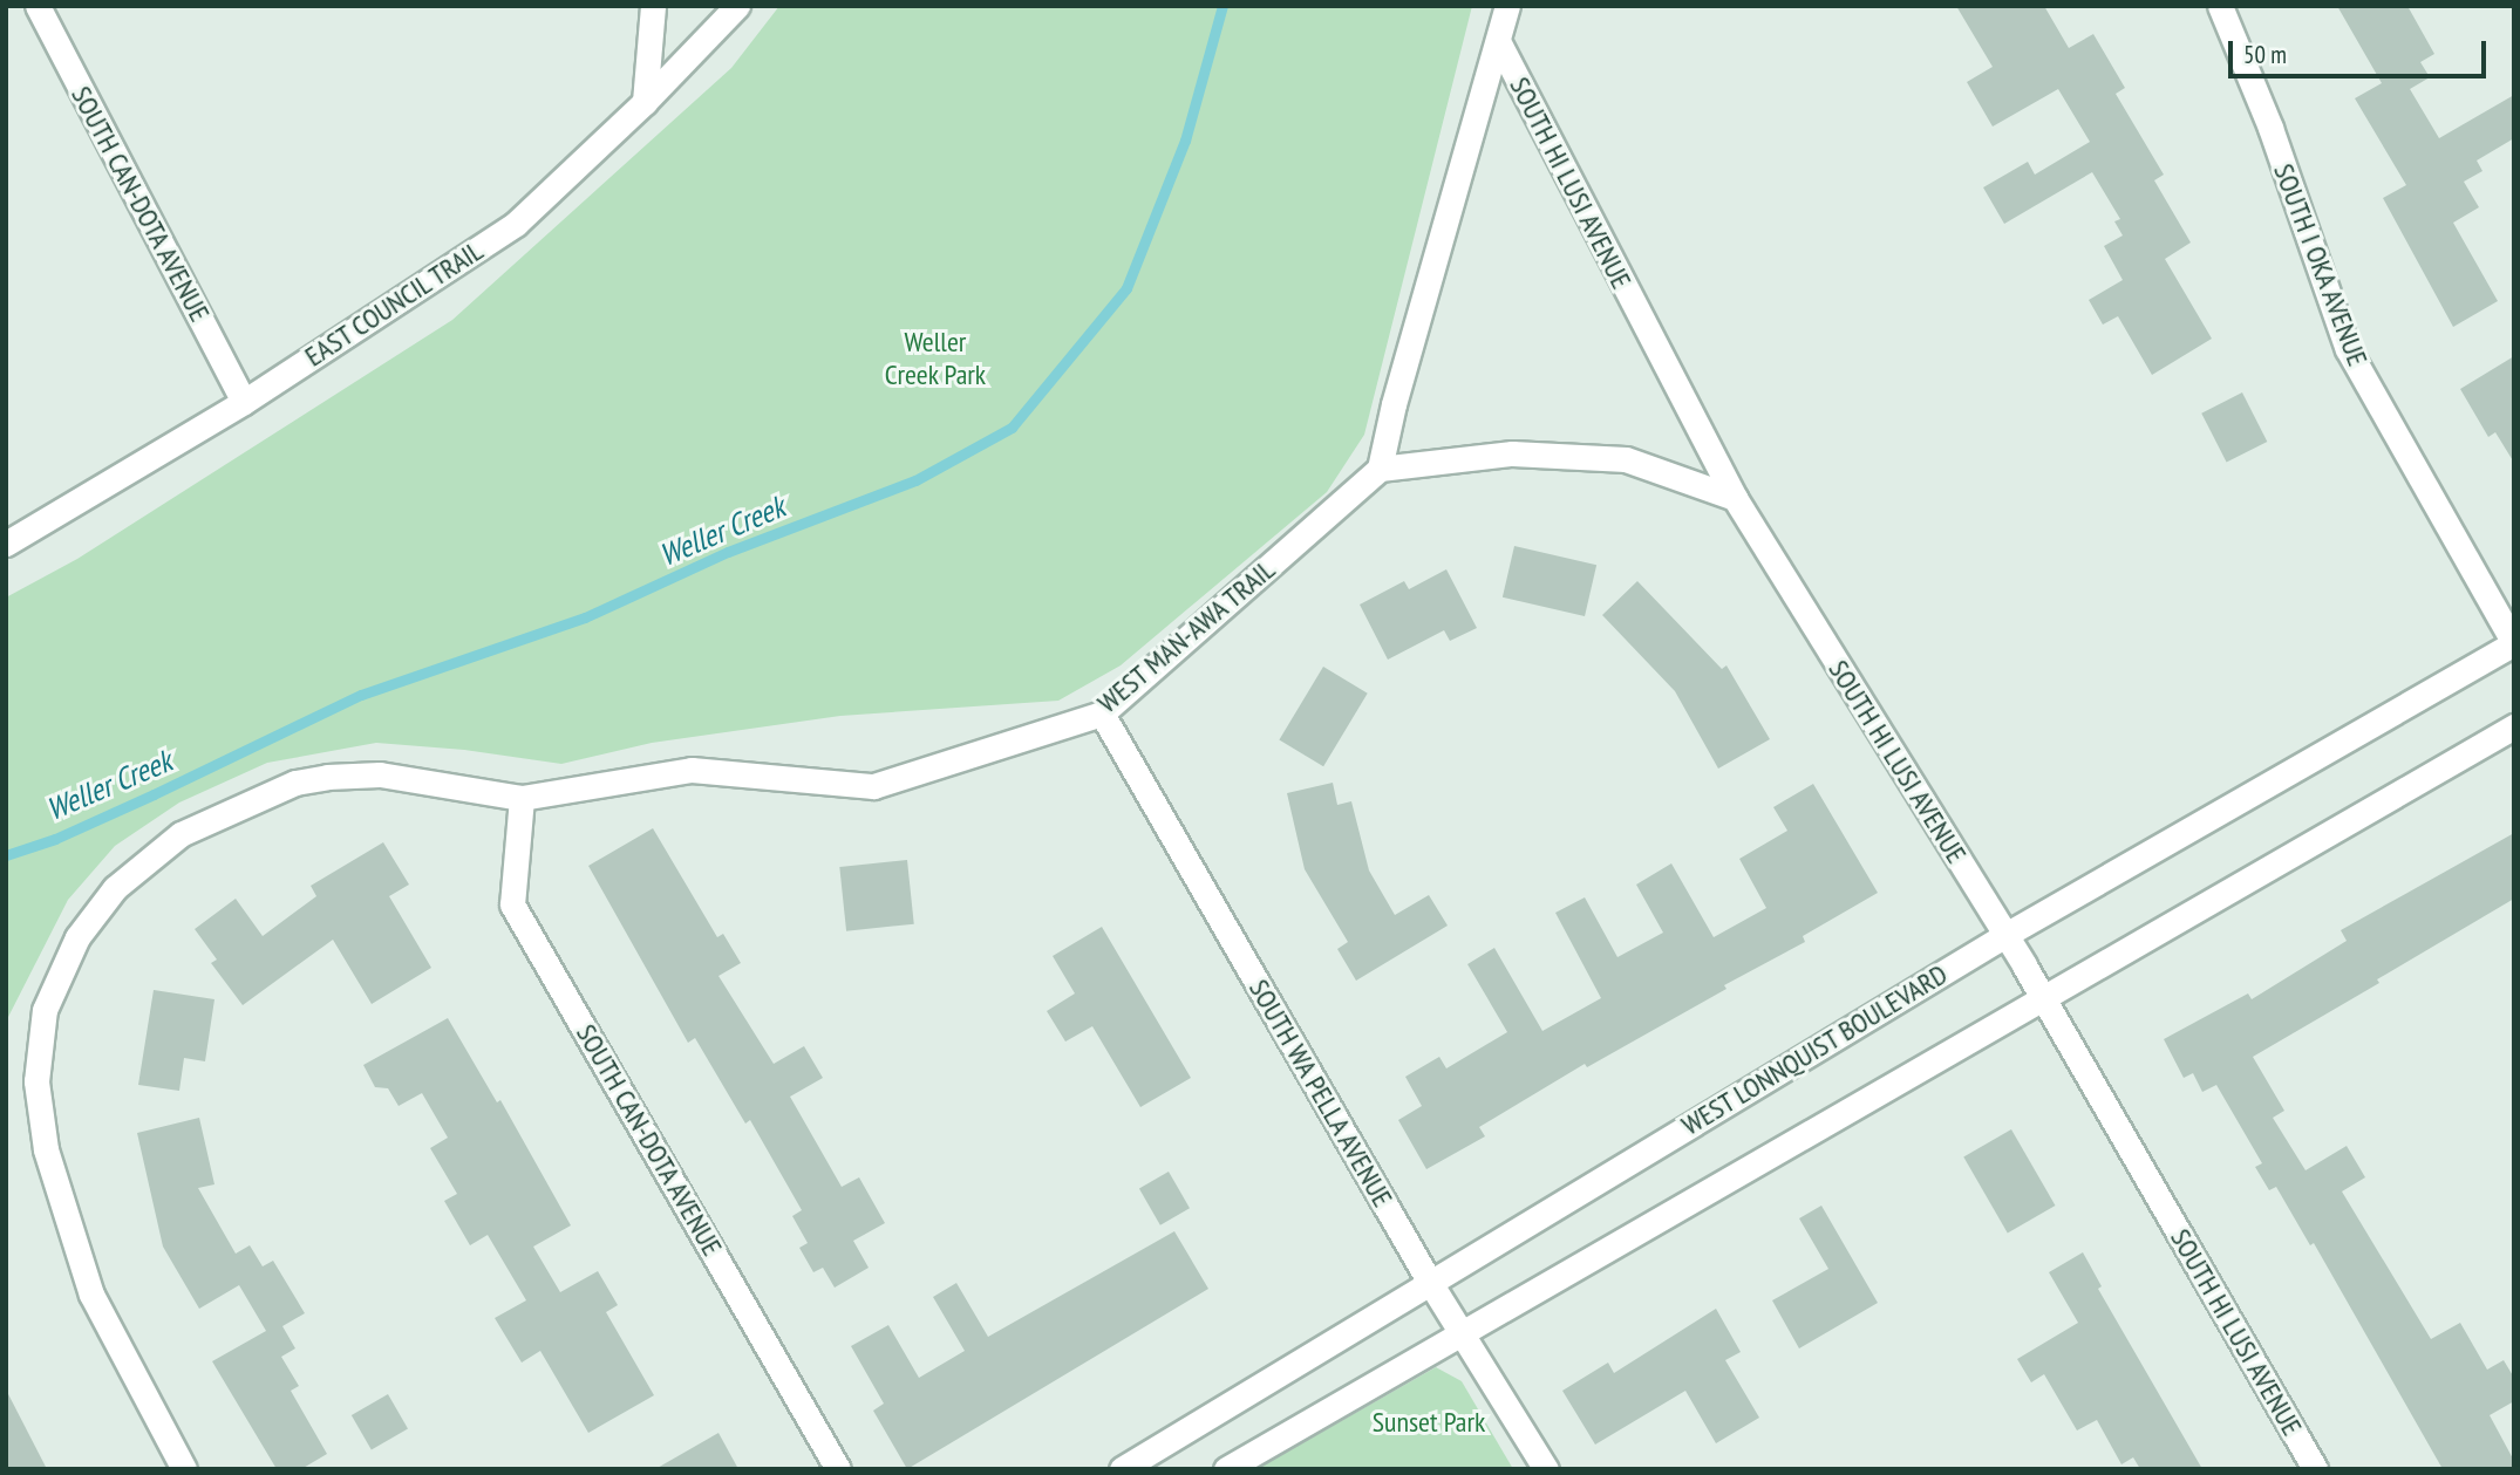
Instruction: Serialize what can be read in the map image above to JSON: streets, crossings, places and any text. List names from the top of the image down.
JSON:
{
  "streets": {
    "street": [
      "SOUTH HI LUSI AVENUE",
      "SOUTH CAN-DOTA AVENUE",
      "SOUTH I OKA AVENUE",
      "EAST COUNCIL TRAIL",
      "WEST MAN-AWA TRAIL",
      "WEST LONNQUIST BOULEVARD",
      "SOUTH WA PELLA AVENUE"
    ]
  },
  "crossings": [
    ["SOUTH HI LUSI AVENUE", "WEST LONNQUIST BOULEVARD"],
    ["SOUTH CAN-DOTA AVENUE", "EAST COUNCIL TRAIL"],
    ["SOUTH CAN-DOTA AVENUE", "WEST MAN-AWA TRAIL"],
    ["SOUTH I OKA AVENUE", "WEST LONNQUIST BOULEVARD"],
    ["WEST MAN-AWA TRAIL", "SOUTH WA PELLA AVENUE"],
    ["WEST LONNQUIST BOULEVARD", "SOUTH WA PELLA AVENUE"]
  ],
  "water": ["Weller Creek"],
  "parks": ["Weller Creek Park", "Sunset Park"],
  "scale_bar": "50 m"
}
